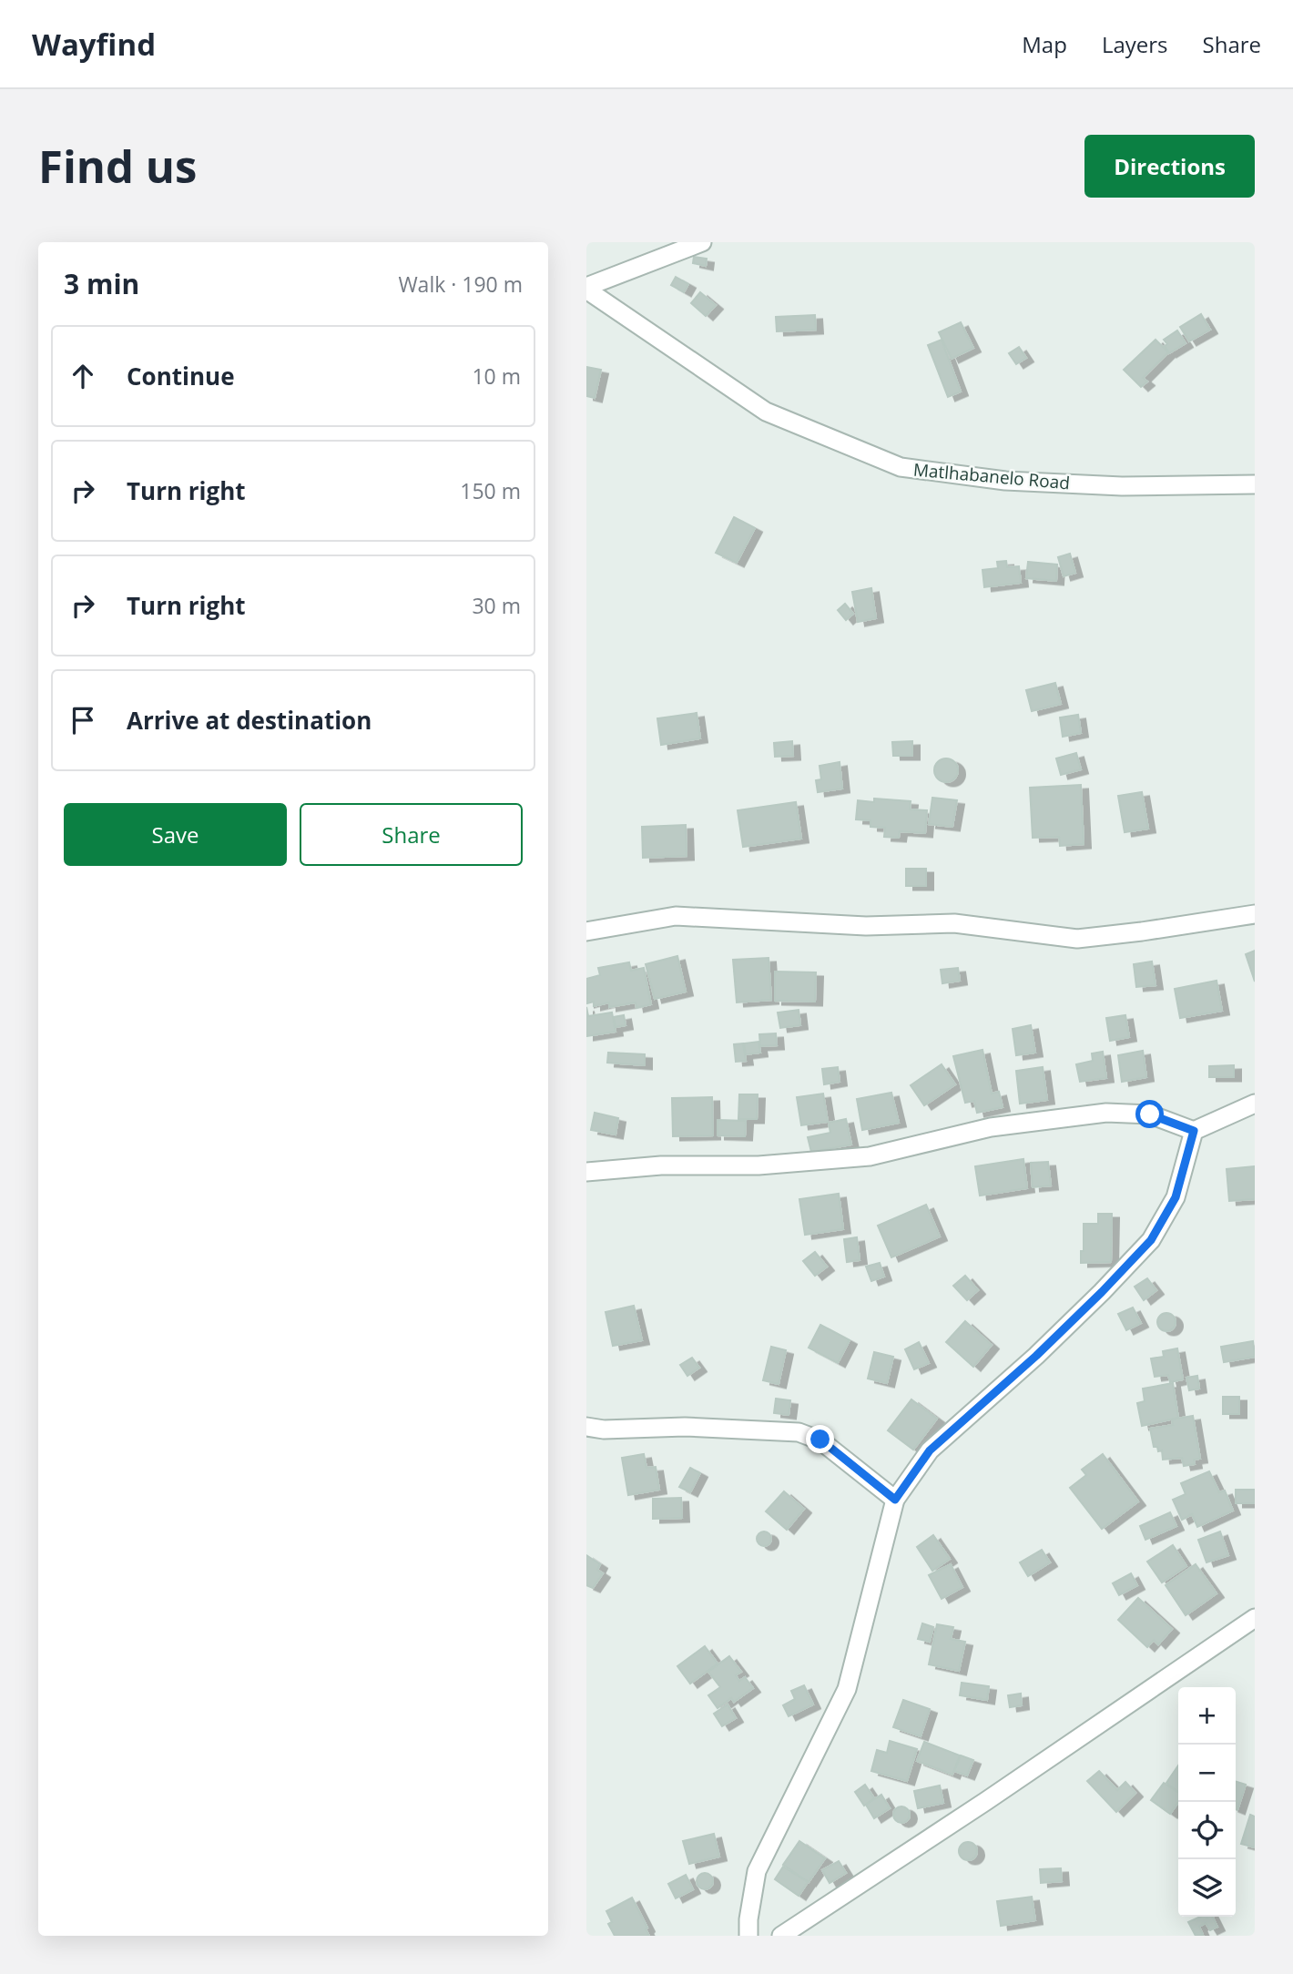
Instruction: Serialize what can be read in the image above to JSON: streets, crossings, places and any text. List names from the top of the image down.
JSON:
{
  "streets": {
    "street": ["Matlhabanelo Road"]
  },
  "page": {
    "header": "Wayfind",
    "nav": ["Map", "Layers", "Share"],
    "buttons": [
      "Directions",
      ["Save", "Share"]
    ],
    "title": "Find us",
    "heading": ["3 min", "Walk · 190 m"],
    "list": [
      ["Continue", "10 m"],
      ["Turn right", "150 m"],
      ["Turn right", "30 m"],
      "Arrive at destination"
    ],
    "map_buttons": ["+", "−"]
  }
}
